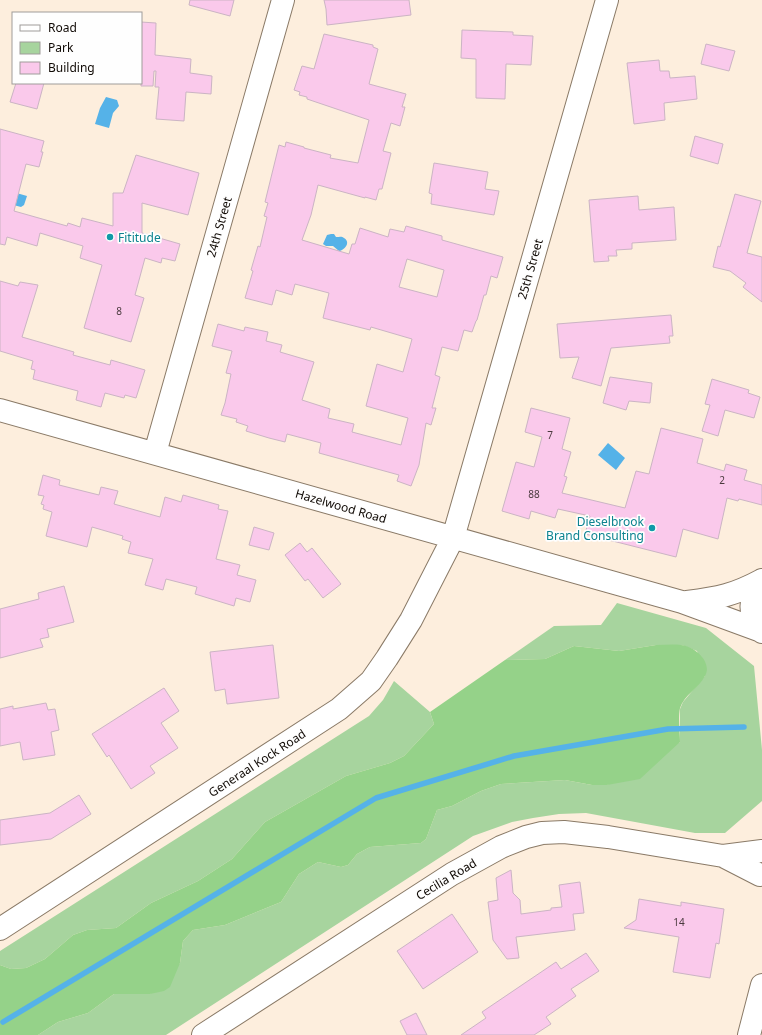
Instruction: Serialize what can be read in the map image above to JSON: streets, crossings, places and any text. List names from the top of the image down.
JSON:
{
  "streets": {
    "street": [
      "24th Street",
      "25th Street",
      "Hazelwood Road",
      "Generaal Kock Road",
      "Cecilia Road"
    ]
  },
  "crossings": [
    ["24th Street", "Hazelwood Road"],
    ["25th Street", "Hazelwood Road"],
    ["25th Street", "Generaal Kock Road"],
    ["Hazelwood Road", "Generaal Kock Road"]
  ],
  "places": ["Fititude", "Dieselbrook Brand Consulting"],
  "house_numbers": [
    "8",
    "7",
    "2",
    "88",
    "14"
  ],
  "legend": ["Road", "Park", "Building"]
}
